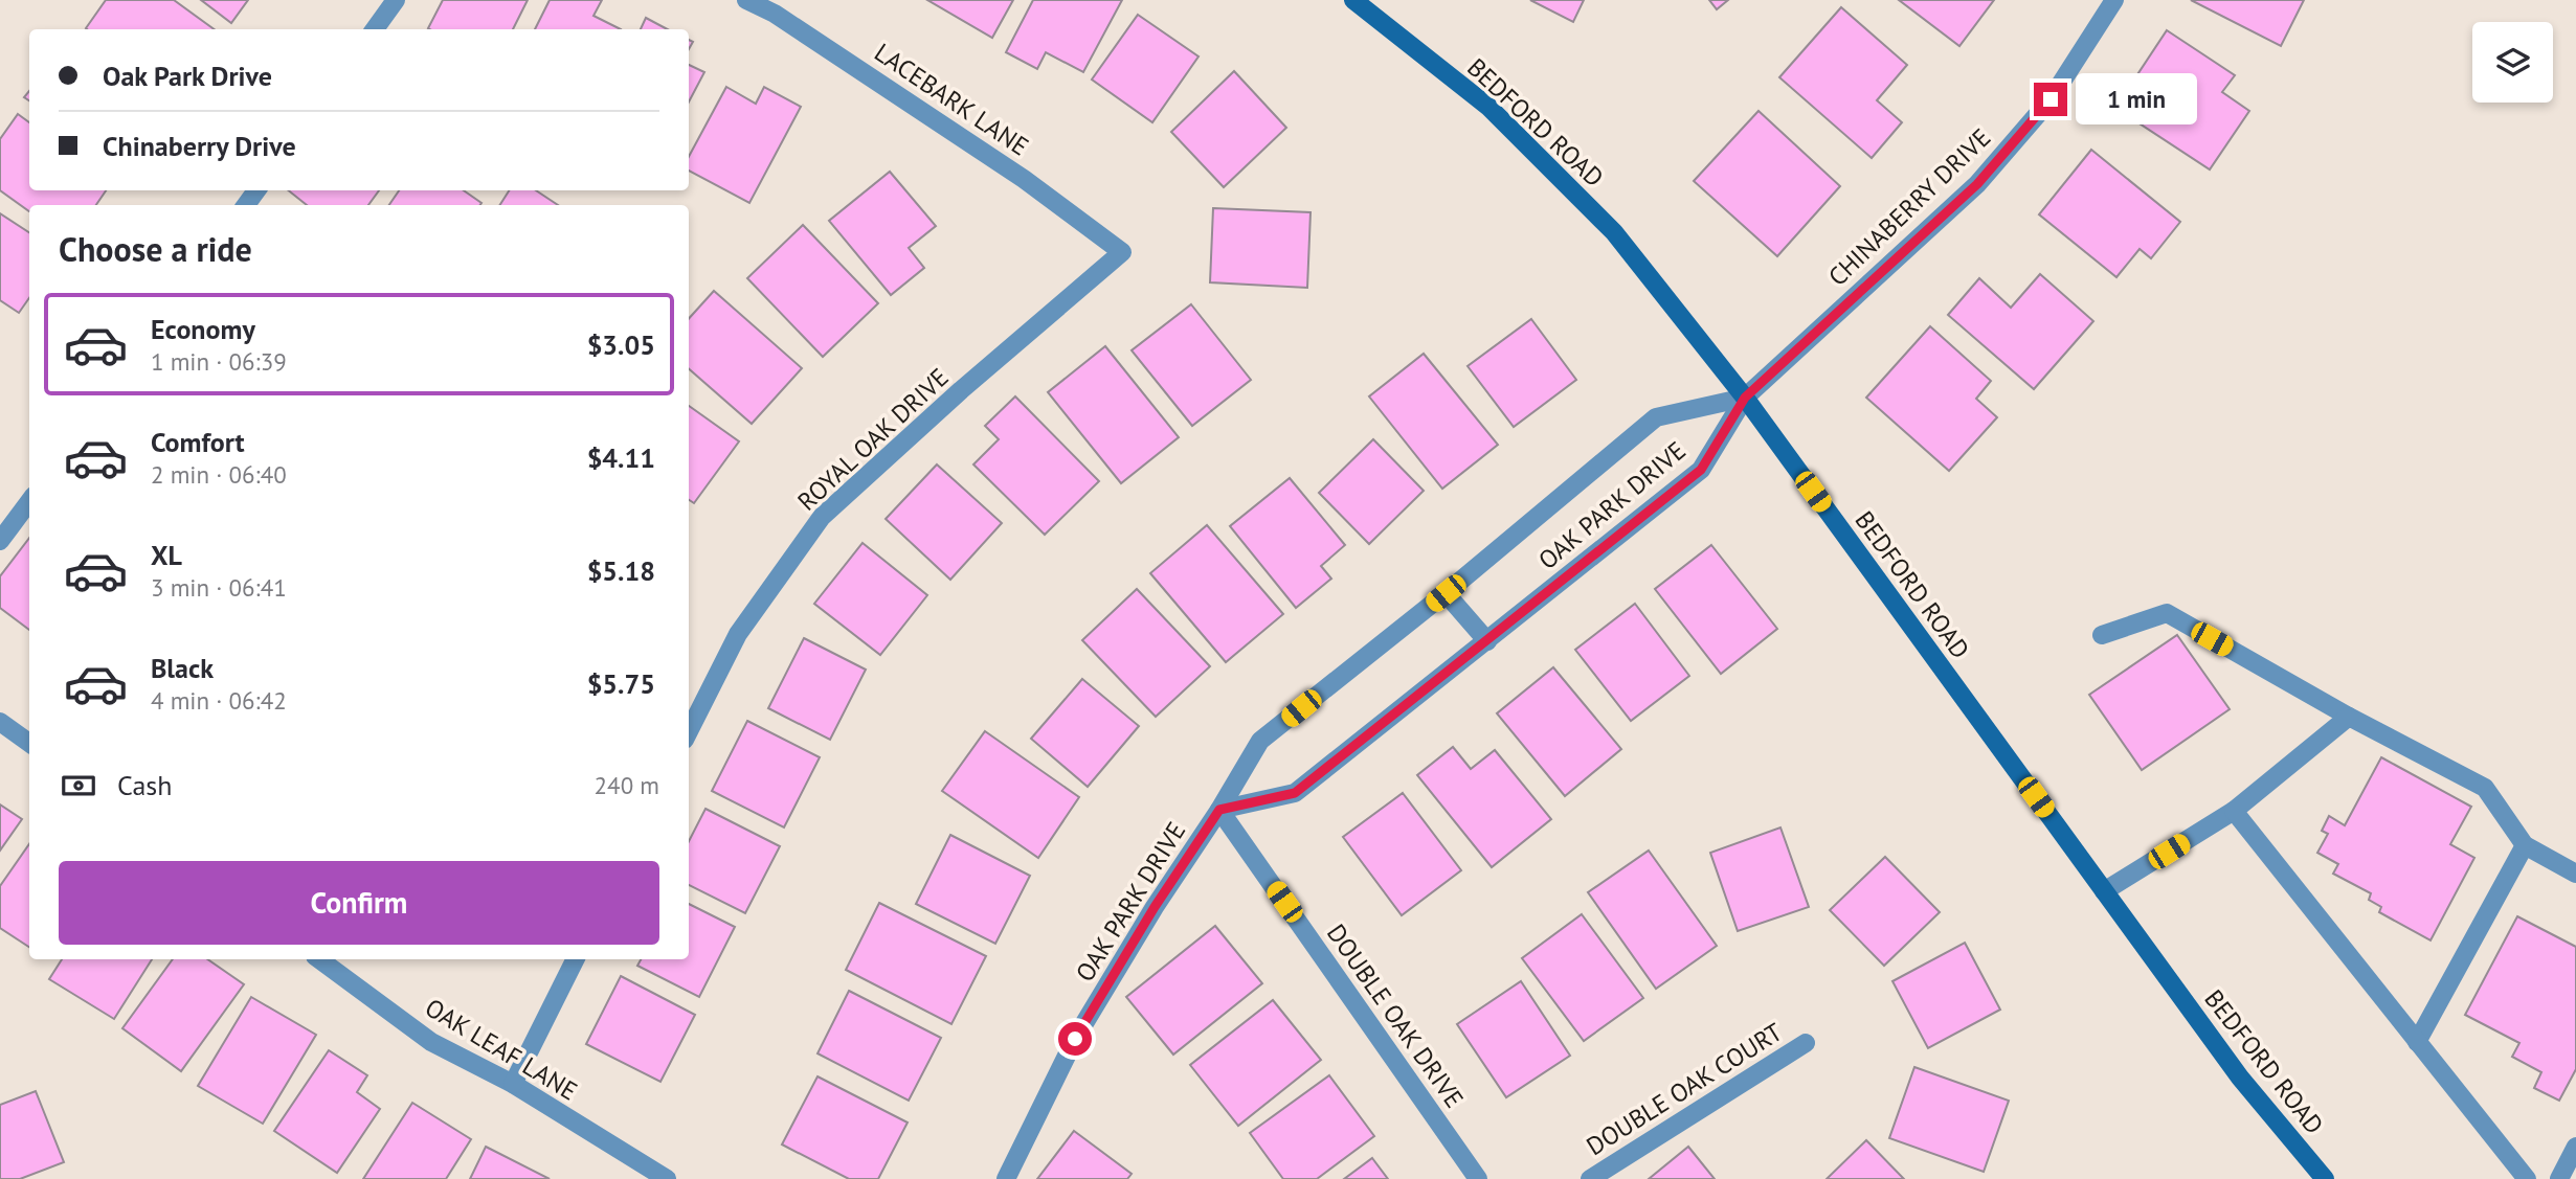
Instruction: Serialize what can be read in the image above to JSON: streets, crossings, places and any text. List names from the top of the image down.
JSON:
{
  "streets": {
    "main road": ["BEDFORD ROAD"],
    "street": [
      "LACEBARK LANE",
      "CHINABERRY DRIVE",
      "ROYAL OAK DRIVE",
      "OAK PARK DRIVE",
      "DOUBLE OAK DRIVE",
      "OAK LEAF LANE",
      "DOUBLE OAK COURT"
    ]
  },
  "crossings": [
    ["LACEBARK LANE", "ROYAL OAK DRIVE"],
    ["BEDFORD ROAD", "CHINABERRY DRIVE"],
    ["BEDFORD ROAD", "OAK PARK DRIVE"],
    ["CHINABERRY DRIVE", "OAK PARK DRIVE"],
    ["OAK PARK DRIVE", "DOUBLE OAK DRIVE"]
  ],
  "page": {
    "banner": ["Oak Park Drive", "Chinaberry Drive"],
    "bubble": "1 min",
    "heading": "Choose a ride",
    "list": [
      {
        "name": "Economy",
        "note": "1 min · 06:39",
        "value": "$3.05"
      },
      {
        "name": "Comfort",
        "note": "2 min · 06:40",
        "value": "$4.11"
      },
      {
        "name": "XL",
        "note": "3 min · 06:41",
        "value": "$5.18"
      },
      {
        "name": "Black",
        "note": "4 min · 06:42",
        "value": "$5.75"
      }
    ],
    "pay": ["Cash", "240 m"],
    "buttons": "Confirm"
  }
}
